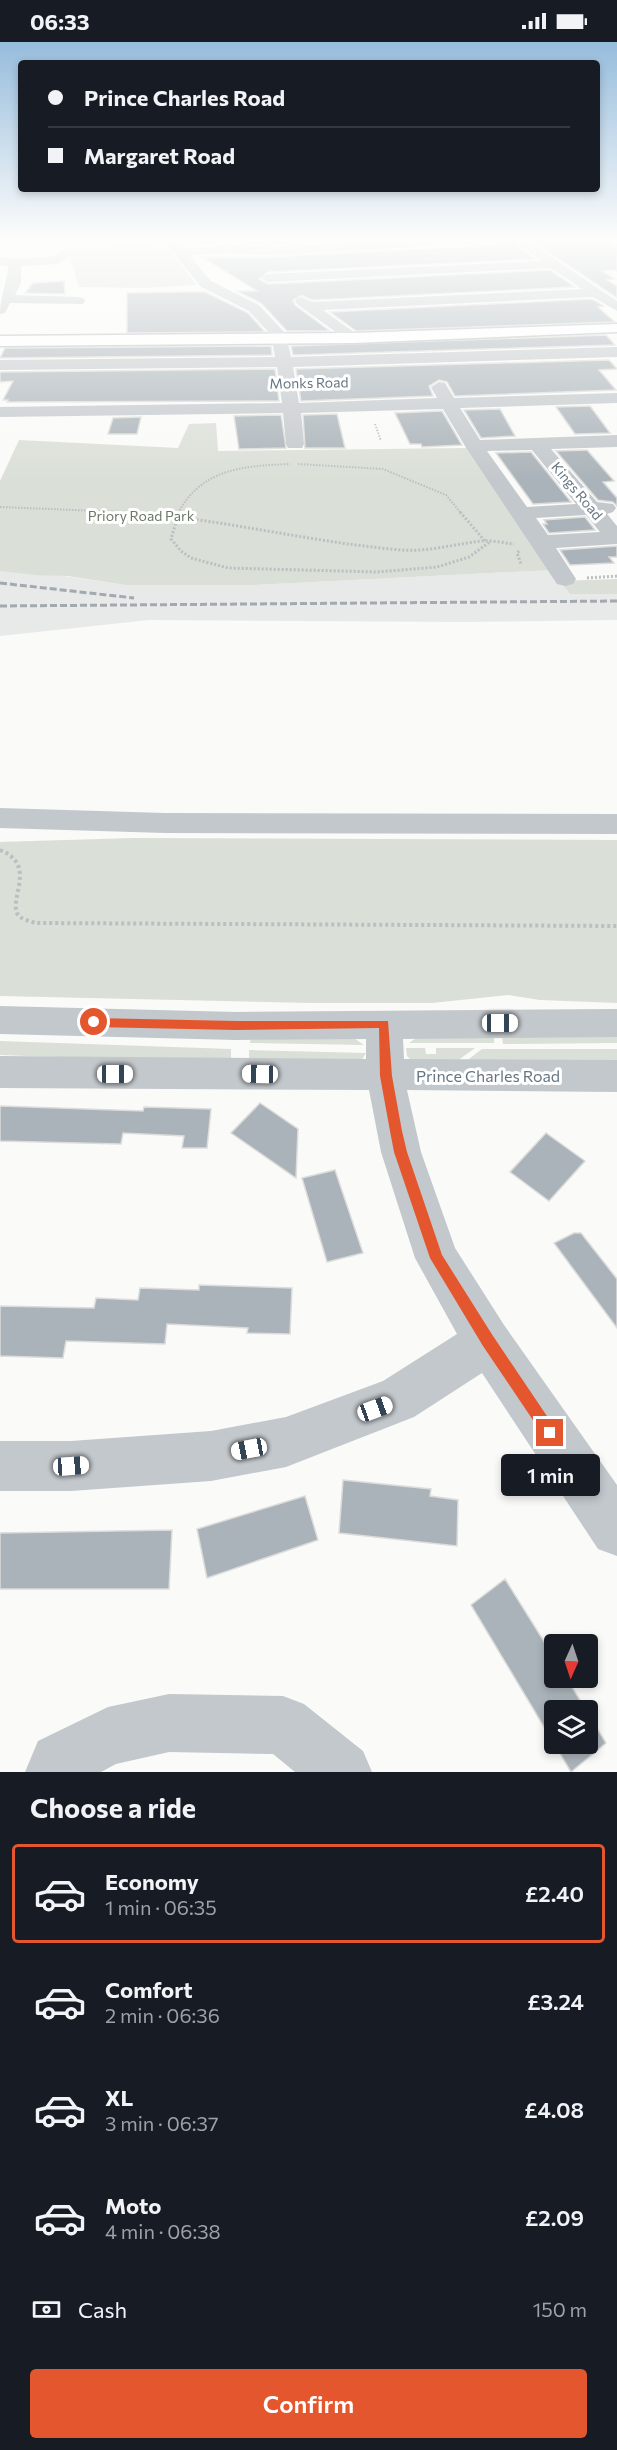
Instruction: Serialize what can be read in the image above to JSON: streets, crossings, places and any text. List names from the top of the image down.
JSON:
{
  "streets": {
    "street": ["Monks Road", "Kings Road", "Prince Charles Road"]
  },
  "parks": ["Priory Road Park"],
  "north": "bottom",
  "page": {
    "status": "06:33",
    "banner": ["Prince Charles Road", "Margaret Road"],
    "bubble": "1 min",
    "heading": "Choose a ride",
    "list": [
      {
        "name": "Economy",
        "note": "1 min · 06:35",
        "value": "£2.40"
      },
      {
        "name": "Comfort",
        "note": "2 min · 06:36",
        "value": "£3.24"
      },
      {
        "name": "XL",
        "note": "3 min · 06:37",
        "value": "£4.08"
      },
      {
        "name": "Moto",
        "note": "4 min · 06:38",
        "value": "£2.09"
      }
    ],
    "pay": ["Cash", "150 m"],
    "buttons": "Confirm"
  }
}
